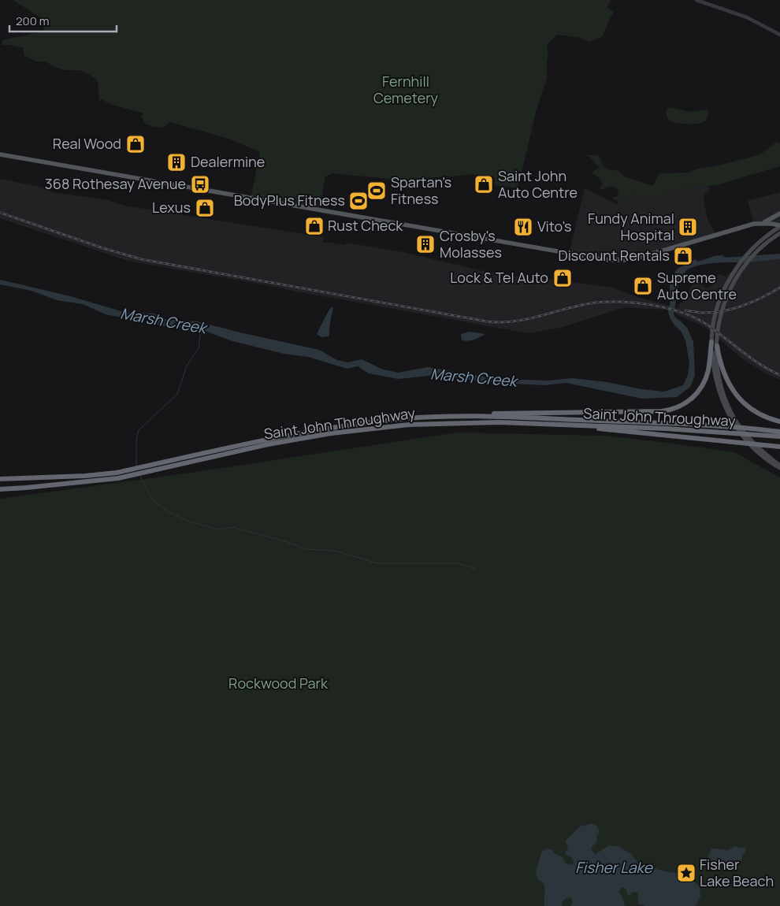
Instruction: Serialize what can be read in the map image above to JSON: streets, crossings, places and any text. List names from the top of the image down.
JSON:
{
  "streets": {
    "highway": ["Saint John Throughway"]
  },
  "water": ["Marsh Creek", "Fisher Lake"],
  "parks": ["Fernhill Cemetery", "Rockwood Park"],
  "places": {
    "shop": [
      "Real Wood",
      "Saint John Auto Centre",
      "Lexus",
      "Rust Check",
      "Discount Rentals",
      "Lock & Tel Auto",
      "Supreme Auto Centre"
    ],
    "building": ["Dealermine", "Fundy Animal Hospital", "Crosby's Molasses"],
    "bus stop": ["368 Rothesay Avenue"],
    "sports": ["Spartan's Fitness", "BodyPlus Fitness"],
    "restaurant": ["Vito's"],
    "place": ["Fisher Lake Beach"]
  },
  "scale_bar": "200 m"
}
